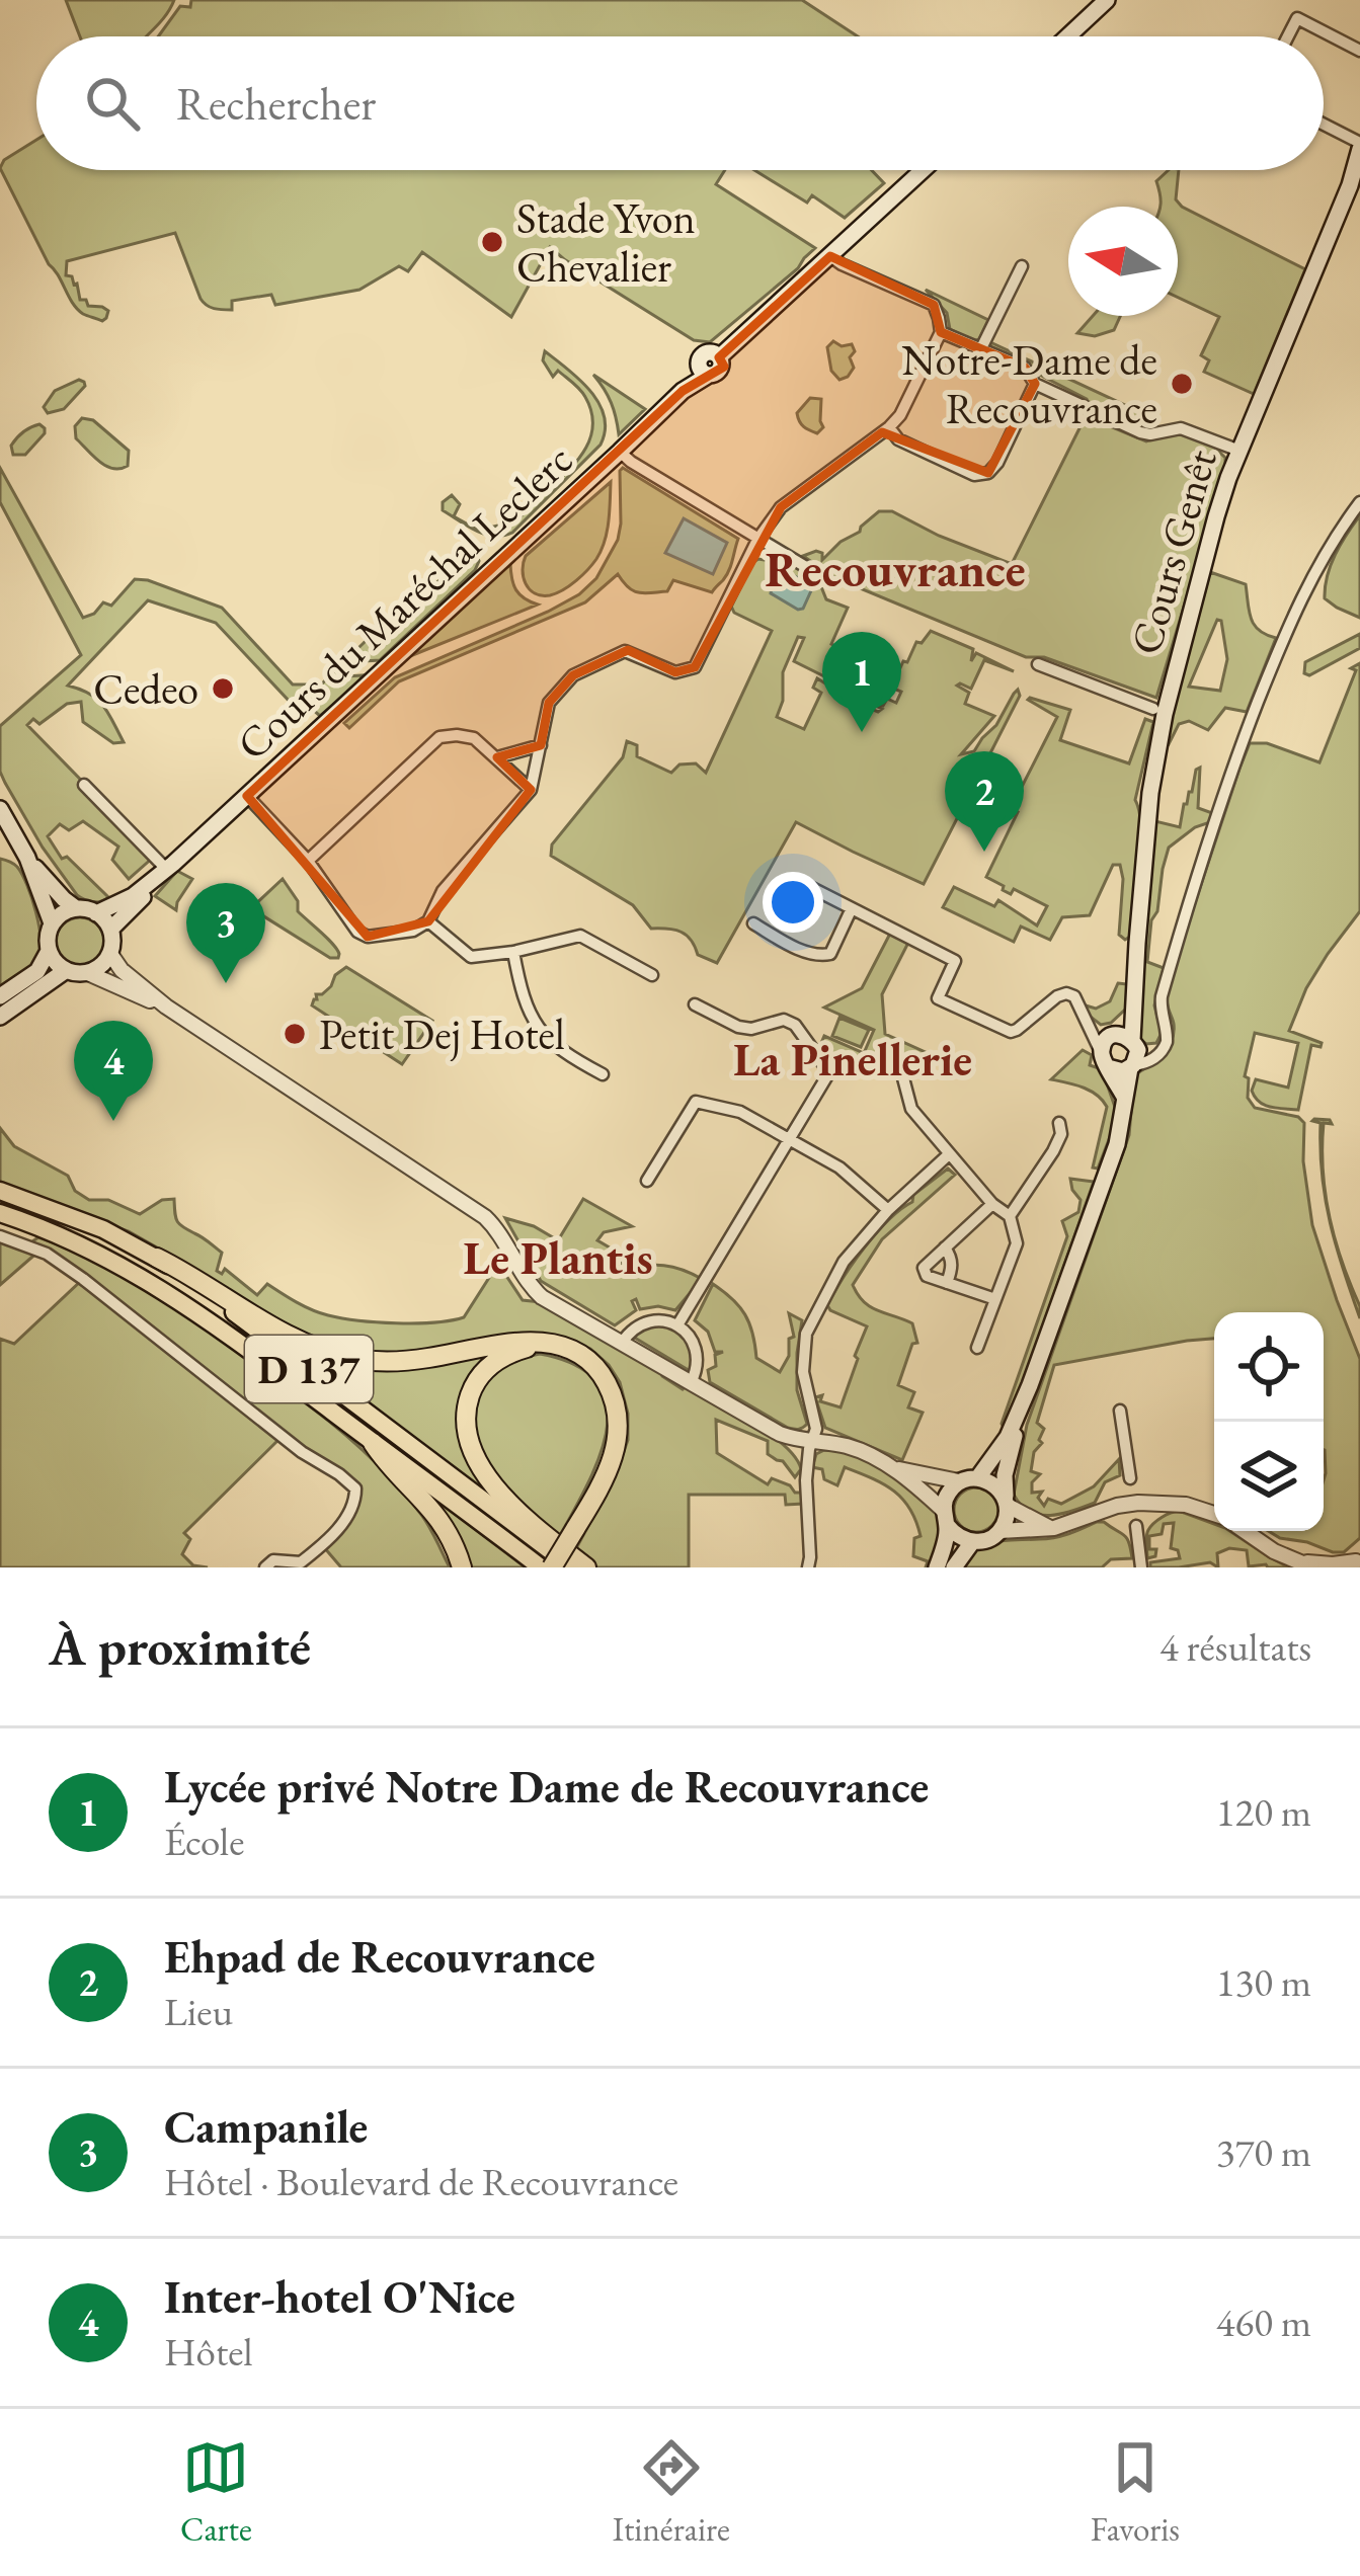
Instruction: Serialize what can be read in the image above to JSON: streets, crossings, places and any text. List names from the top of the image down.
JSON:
{
  "streets": {
    "main road": ["Cours Genêt", "Cours du Maréchal Leclerc", "D 137"]
  },
  "districts": ["Recouvrance", "La Pinellerie", "Le Plantis"],
  "places": [
    "Stade Yvon Chevalier",
    "Notre-Dame de Recouvrance",
    "Cedeo",
    "Petit Dej Hotel"
  ],
  "north": "left",
  "page": {
    "search": "Rechercher",
    "pins": [
      "1",
      "2",
      "3",
      "4"
    ],
    "heading": ["À proximité", "4 résultats"],
    "list": [
      {
        "mark": "1",
        "name": "Lycée privé Notre Dame de Recouvrance",
        "note": "École",
        "value": "120 m"
      },
      {
        "mark": "2",
        "name": "Ehpad de Recouvrance",
        "note": "Lieu",
        "value": "130 m"
      },
      {
        "mark": "3",
        "name": "Campanile",
        "note": "Hôtel · Boulevard de Recouvrance",
        "value": "370 m"
      },
      {
        "mark": "4",
        "name": "Inter-hotel O'Nice",
        "note": "Hôtel",
        "value": "460 m"
      }
    ],
    "nav": ["Carte", "Itinéraire", "Favoris"]
  }
}
